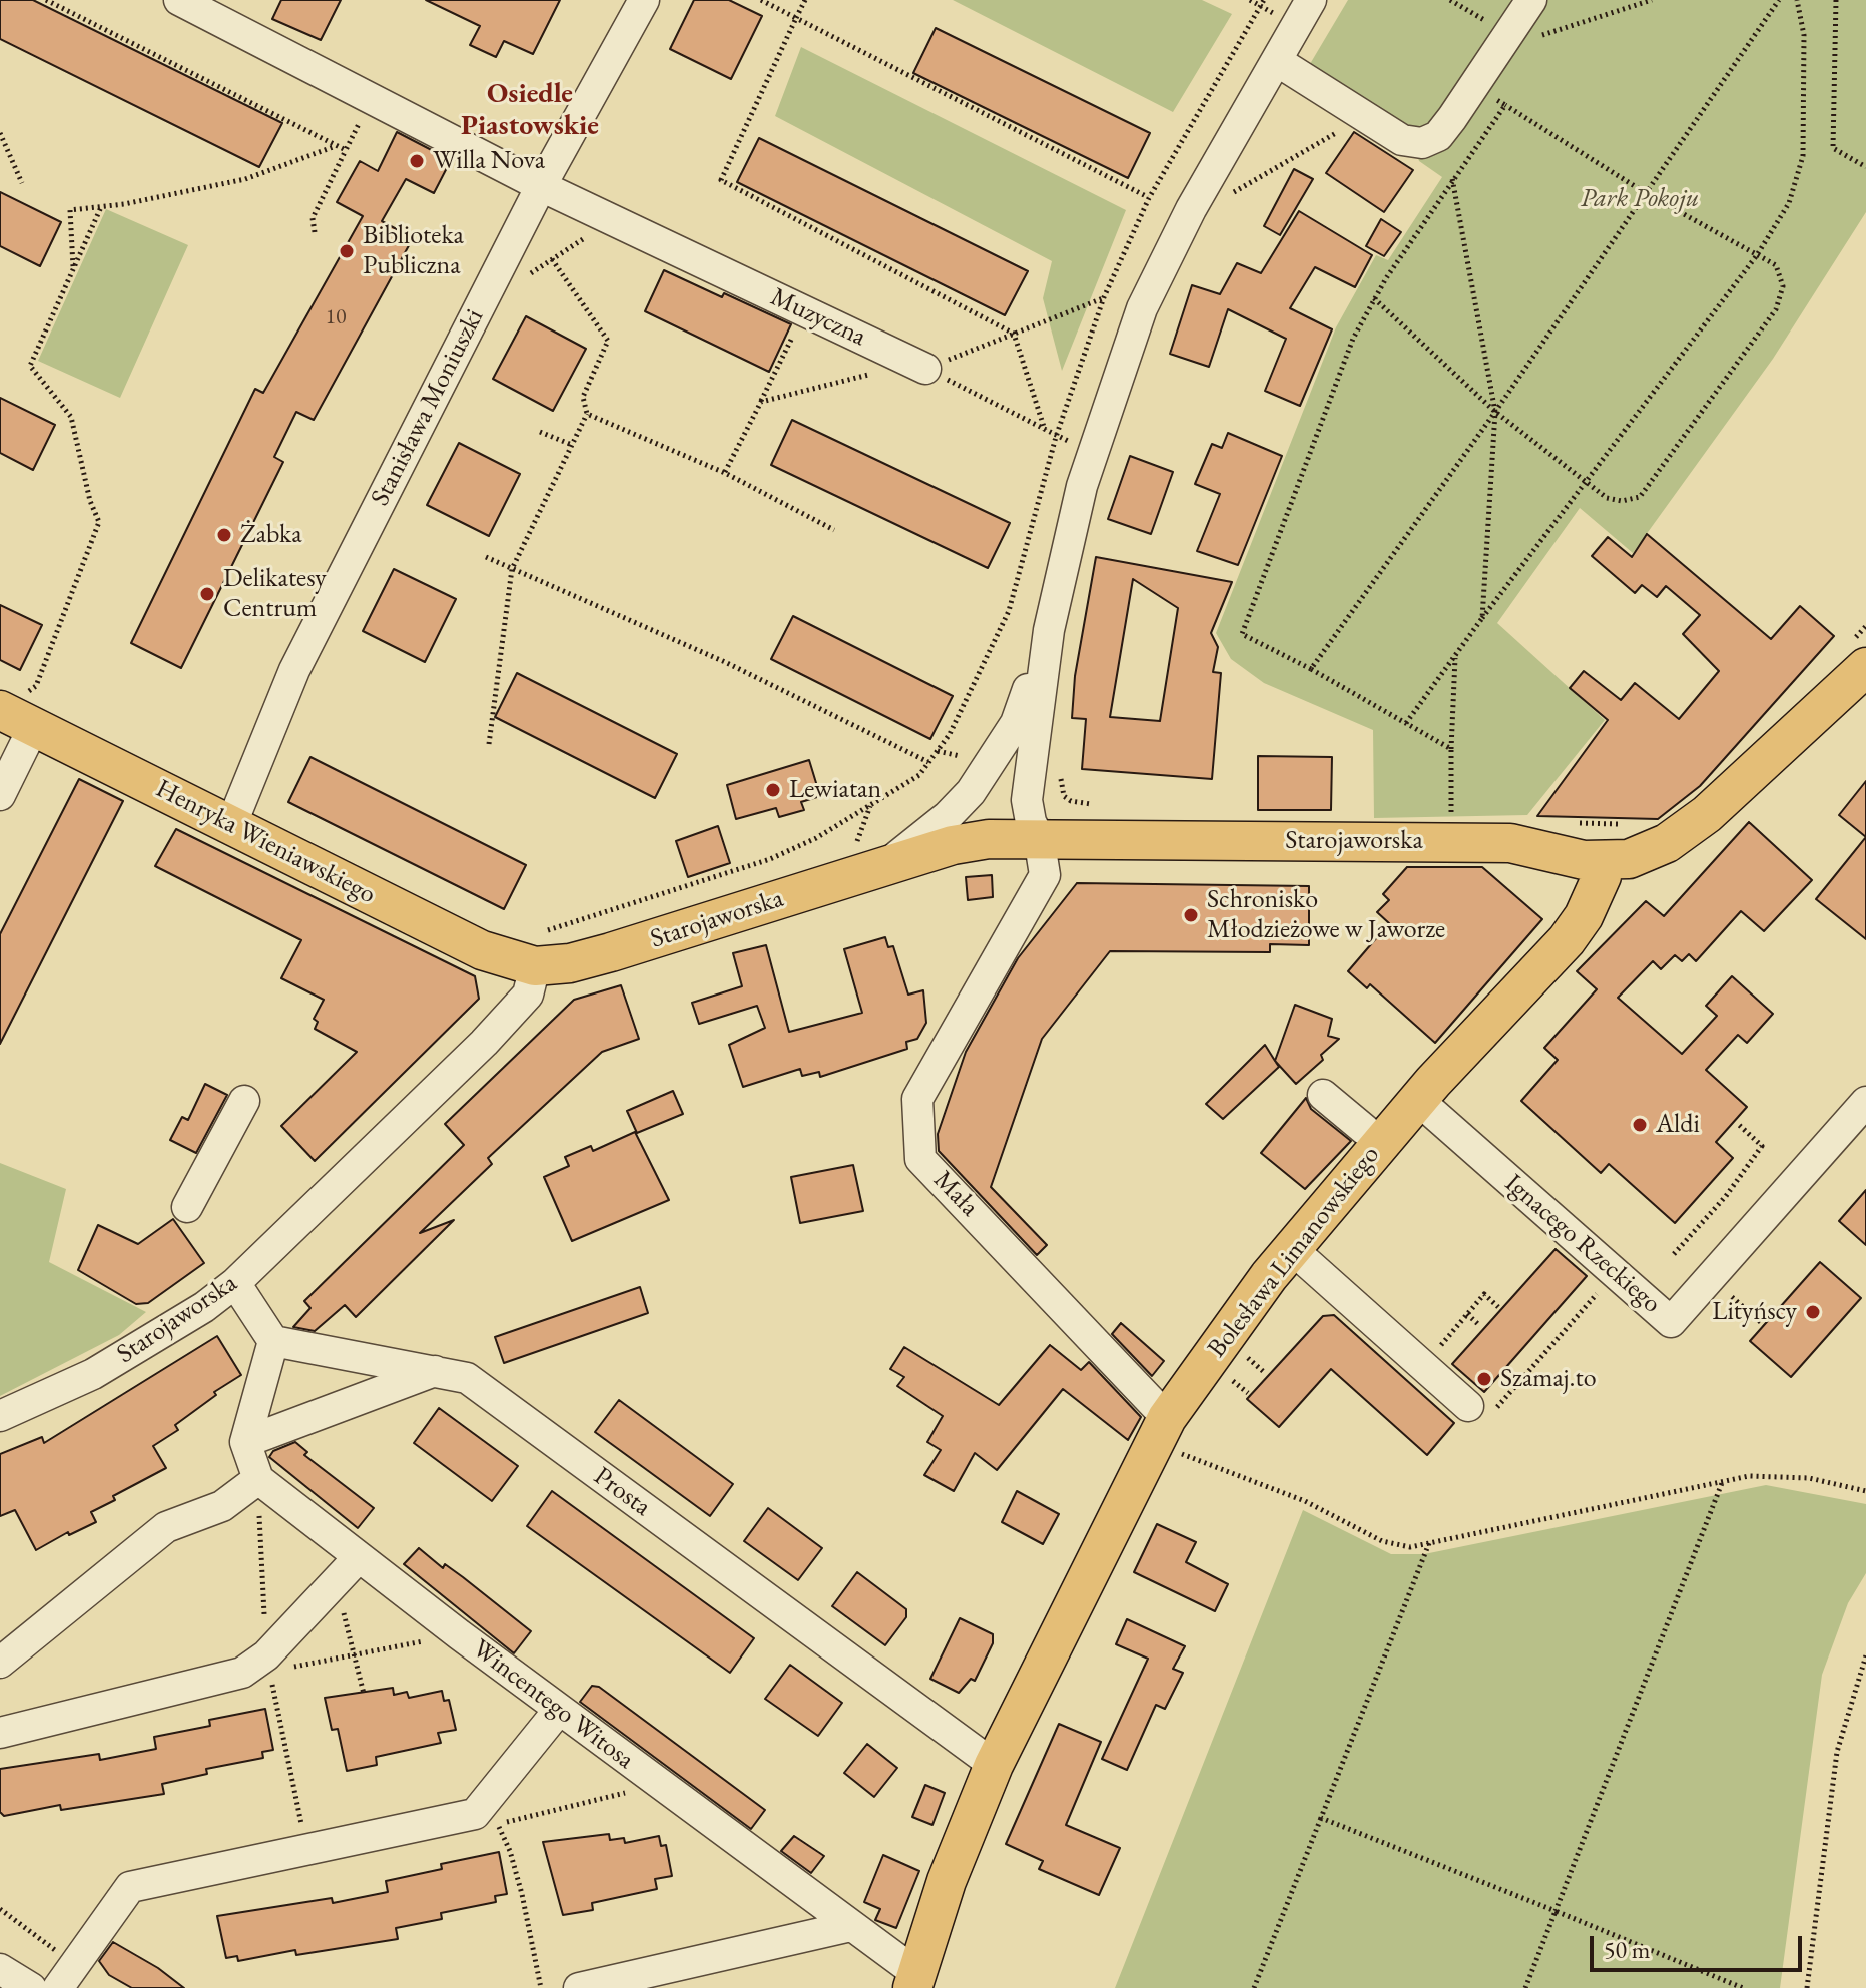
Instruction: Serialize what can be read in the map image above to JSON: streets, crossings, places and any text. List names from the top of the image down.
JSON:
{
  "streets": {
    "main road": ["Starojaworska", "Henryka Wieniawskiego", "Bolesława Limanowskiego"],
    "street": [
      "Muzyczna",
      "Stanisława Moniuszki",
      "Mała",
      "Ignacego Rzeckiego",
      "Prosta",
      "Wincentego Witosa"
    ]
  },
  "crossings": [
    ["Muzyczna", "Stanisława Moniuszki"],
    ["Stanisława Moniuszki", "Henryka Wieniawskiego"],
    ["Starojaworska", "Henryka Wieniawskiego"],
    ["Starojaworska", "Mała"],
    ["Starojaworska", "Bolesława Limanowskiego"],
    ["Mała", "Bolesława Limanowskiego"],
    ["Ignacego Rzeckiego", "Bolesława Limanowskiego"],
    ["Bolesława Limanowskiego", "Prosta"],
    ["Bolesława Limanowskiego", "Wincentego Witosa"]
  ],
  "districts": ["Osiedle Piastowskie"],
  "parks": ["Park Pokoju"],
  "places": [
    "Willa Nova",
    "Biblioteka Publiczna",
    "Żabka",
    "Delikatesy Centrum",
    "Lewiatan",
    "Schronisko Młodzieżowe w Jaworze",
    "Aldi",
    "Lityńscy",
    "Szamaj.to"
  ],
  "house_numbers": ["10"],
  "scale_bar": "50 m"
}
